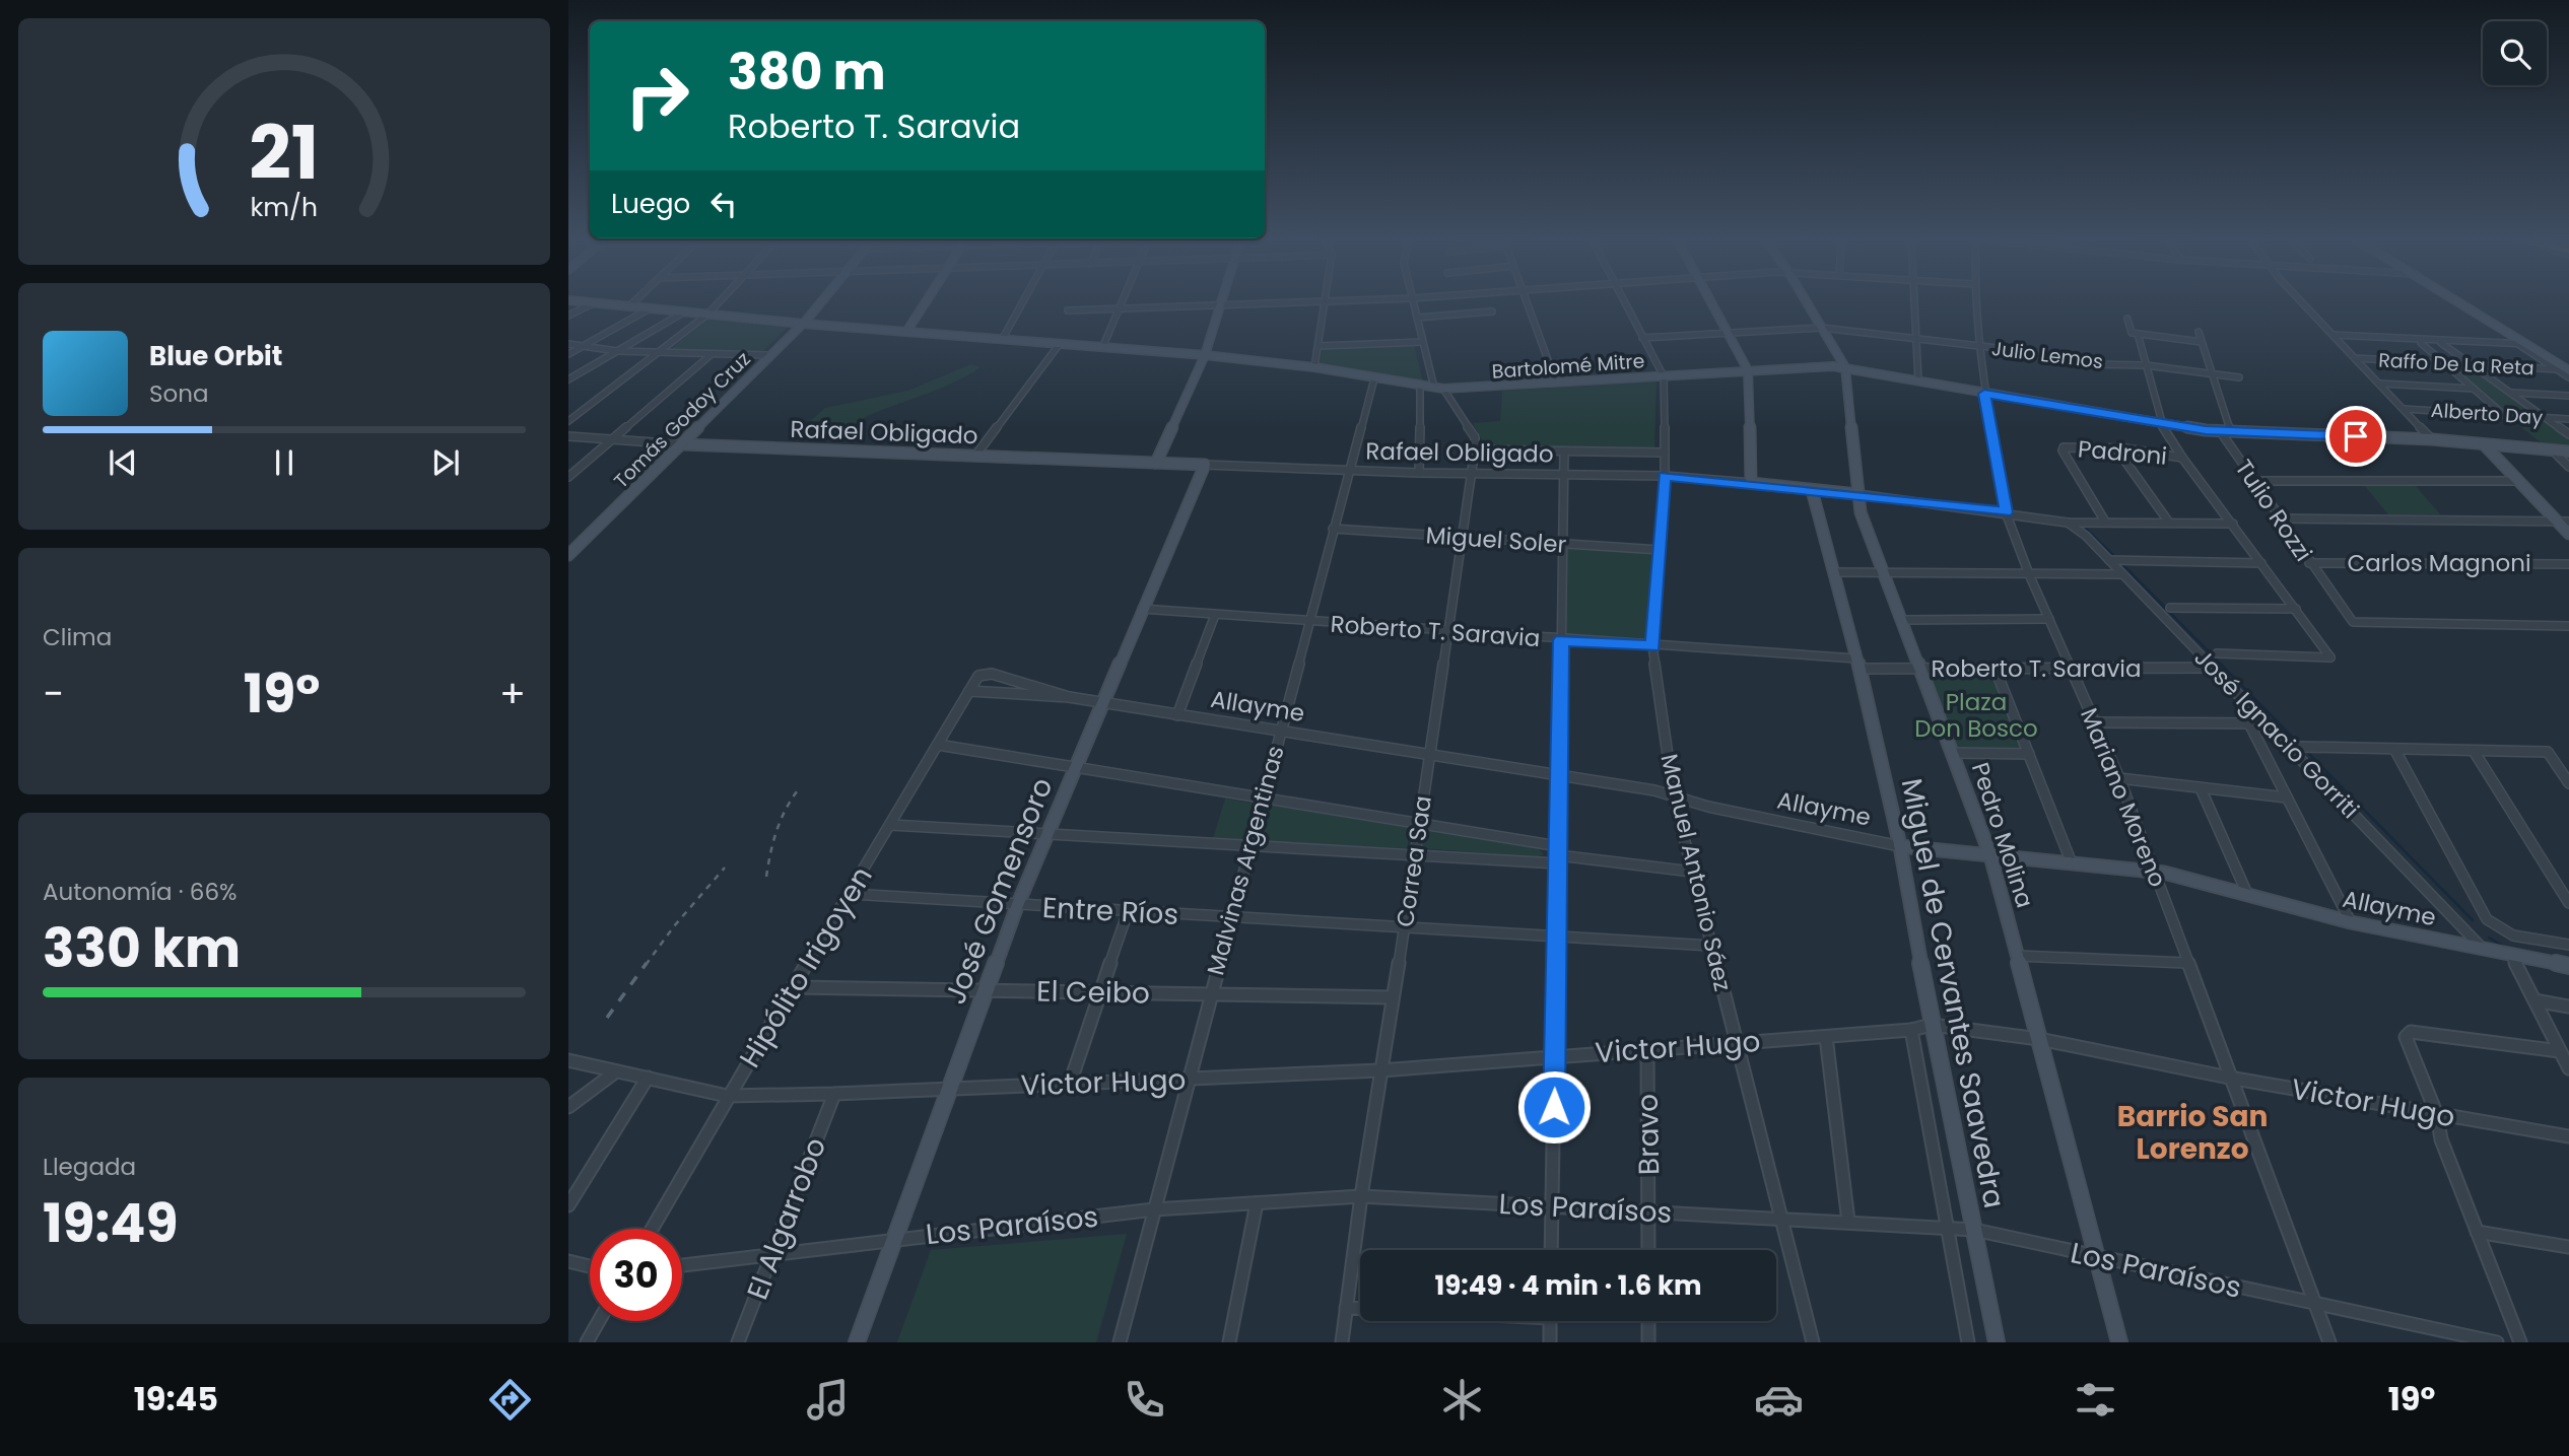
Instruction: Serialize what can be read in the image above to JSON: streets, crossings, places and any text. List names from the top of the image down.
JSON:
{
  "streets": {
    "main road": [
      "Bartolomé Mitre",
      "Tomás Godoy Cruz",
      "Rafael Obligado",
      "Allayme",
      "Pedro Molina",
      "José Gomensoro",
      "Miguel de Cervantes Saavedra"
    ],
    "street": [
      "Julio Lemos",
      "Raffo De La Reta",
      "Alberto Day",
      "Padroni",
      "Tulio Rozzi",
      "Miguel Soler",
      "Carlos Magnoni",
      "Roberto T. Saravia",
      "José Ignacio Gorriti",
      "Mariano Moreno",
      "Malvinas Argentinas",
      "Correa Saa",
      "Manuel Antonio Sáez",
      "Entre Ríos",
      "Hipólito Irigoyen",
      "El Ceibo",
      "Victor Hugo",
      "Bravo",
      "Los Paraísos",
      "El Algarrobo"
    ]
  },
  "crossings": [
    ["Julio Lemos", "Tulio Rozzi"],
    ["Julio Lemos", "Mariano Moreno"],
    ["Julio Lemos", "Pedro Molina"],
    ["Julio Lemos", "Manuel Antonio Sáez"],
    ["Bartolomé Mitre", "Tomás Godoy Cruz"],
    ["Bartolomé Mitre", "Tulio Rozzi"],
    ["Bartolomé Mitre", "Mariano Moreno"],
    ["Bartolomé Mitre", "Pedro Molina"],
    ["Bartolomé Mitre", "Malvinas Argentinas"],
    ["Bartolomé Mitre", "Manuel Antonio Sáez"],
    ["Tomás Godoy Cruz", "Rafael Obligado"],
    ["Rafael Obligado", "Padroni"],
    ["Rafael Obligado", "José Ignacio Gorriti"],
    ["Rafael Obligado", "Mariano Moreno"],
    ["Rafael Obligado", "Pedro Molina"],
    ["Rafael Obligado", "Malvinas Argentinas"],
    ["Rafael Obligado", "Correa Saa"],
    ["Rafael Obligado", "Manuel Antonio Sáez"],
    ["Rafael Obligado", "José Gomensoro"],
    ["Rafael Obligado", "Miguel de Cervantes Saavedra"],
    ["Tulio Rozzi", "Carlos Magnoni"],
    ["Miguel Soler", "Malvinas Argentinas"],
    ["Miguel Soler", "Correa Saa"],
    ["Miguel Soler", "Manuel Antonio Sáez"],
    ["Roberto T. Saravia", "José Ignacio Gorriti"],
    ["Roberto T. Saravia", "Mariano Moreno"],
    ["Roberto T. Saravia", "Pedro Molina"],
    ["Roberto T. Saravia", "Malvinas Argentinas"],
    ["Roberto T. Saravia", "Correa Saa"],
    ["Roberto T. Saravia", "Manuel Antonio Sáez"],
    ["Roberto T. Saravia", "José Gomensoro"],
    ["Roberto T. Saravia", "Miguel de Cervantes Saavedra"],
    ["Allayme", "José Ignacio Gorriti"],
    ["Allayme", "Mariano Moreno"],
    ["Allayme", "Pedro Molina"],
    ["Allayme", "Malvinas Argentinas"],
    ["Allayme", "Correa Saa"],
    ["Allayme", "Manuel Antonio Sáez"],
    ["Allayme", "José Gomensoro"],
    ["Allayme", "Hipólito Irigoyen"],
    ["Allayme", "Miguel de Cervantes Saavedra"],
    ["Mariano Moreno", "Victor Hugo"],
    ["Mariano Moreno", "Los Paraísos"],
    ["Pedro Molina", "Victor Hugo"],
    ["Pedro Molina", "Los Paraísos"],
    ["Malvinas Argentinas", "Entre Ríos"],
    ["Malvinas Argentinas", "El Ceibo"],
    ["Malvinas Argentinas", "Victor Hugo"],
    ["Malvinas Argentinas", "Los Paraísos"],
    ["Correa Saa", "Entre Ríos"],
    ["Correa Saa", "El Ceibo"],
    ["Correa Saa", "Victor Hugo"],
    ["Correa Saa", "Los Paraísos"],
    ["Manuel Antonio Sáez", "Entre Ríos"],
    ["Manuel Antonio Sáez", "Victor Hugo"],
    ["Manuel Antonio Sáez", "Los Paraísos"],
    ["José Gomensoro", "Entre Ríos"],
    ["José Gomensoro", "El Ceibo"],
    ["José Gomensoro", "Victor Hugo"],
    ["José Gomensoro", "Los Paraísos"],
    ["Entre Ríos", "Hipólito Irigoyen"],
    ["Hipólito Irigoyen", "El Ceibo"],
    ["Hipólito Irigoyen", "Victor Hugo"],
    ["Miguel de Cervantes Saavedra", "Victor Hugo"],
    ["Miguel de Cervantes Saavedra", "Los Paraísos"],
    ["Victor Hugo", "Bravo"],
    ["Victor Hugo", "El Algarrobo"],
    ["Bravo", "Los Paraísos"],
    ["Los Paraísos", "El Algarrobo"]
  ],
  "districts": ["Barrio San Lorenzo"],
  "parks": ["Plaza Don Bosco"],
  "page": {
    "turn": ["380 m", "Roberto T. Saravia"],
    "then": "Luego",
    "song": ["Blue Orbit", "Sona"],
    "tile": [
      "Clima",
      ["Autonomía · 66%", "330 km"],
      ["Llegada", "19:49"]
    ],
    "heat": ["−", "19°", "+"],
    "limit": "30",
    "trip": "19:49 · 4 min · 1.6 km",
    "tabs": ["19:45", "19°"],
    "gauge": ["21", "km/h"]
  }
}
